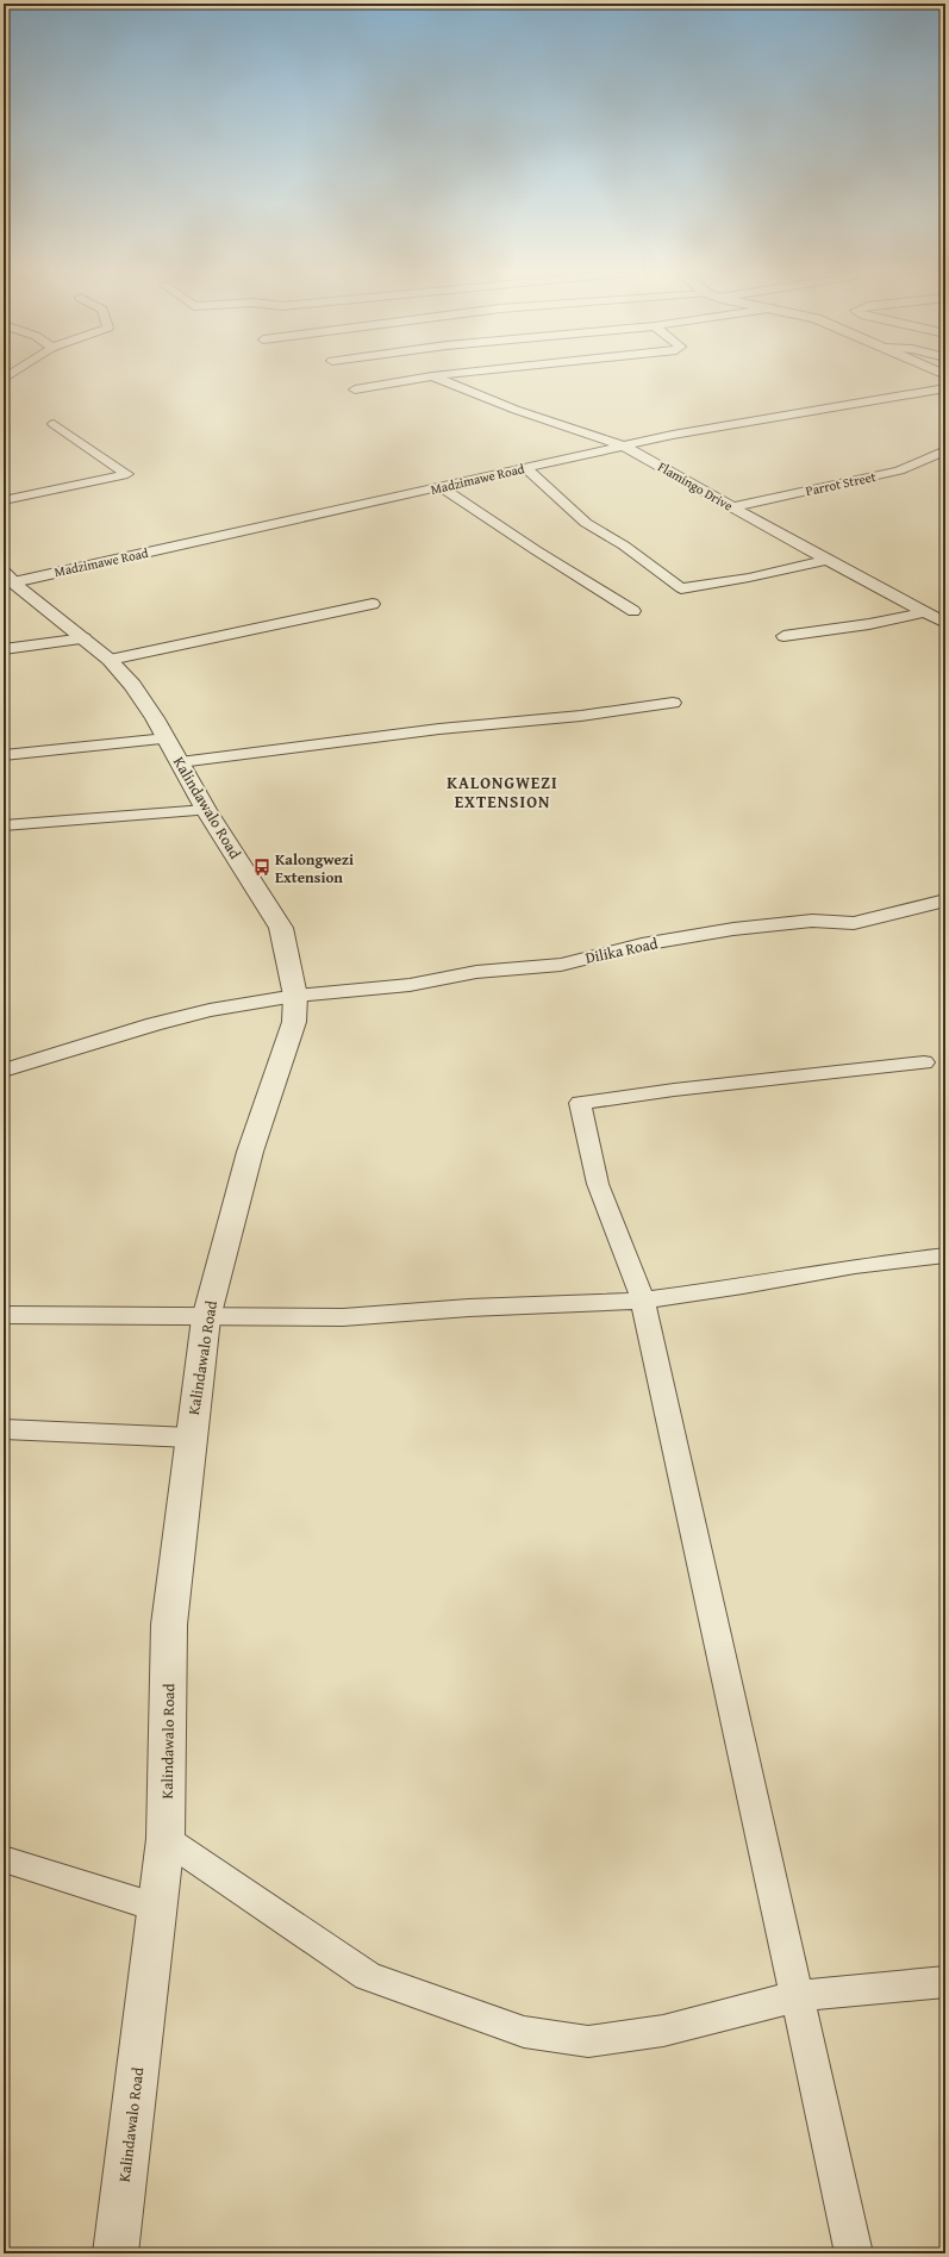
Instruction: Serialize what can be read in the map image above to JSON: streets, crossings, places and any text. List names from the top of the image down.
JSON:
{
  "streets": {
    "street": [
      "Madzimawe Road",
      "Parrot Street",
      "Flamingo Drive",
      "Kalindawalo Road",
      "Dilika Road"
    ]
  },
  "crossings": [
    ["Madzimawe Road", "Flamingo Drive"],
    ["Madzimawe Road", "Kalindawalo Road"],
    ["Parrot Street", "Flamingo Drive"],
    ["Kalindawalo Road", "Dilika Road"]
  ],
  "districts": ["KALONGWEZI EXTENSION"],
  "places": {
    "bus stop": ["Kalongwezi Extension"]
  }
}
